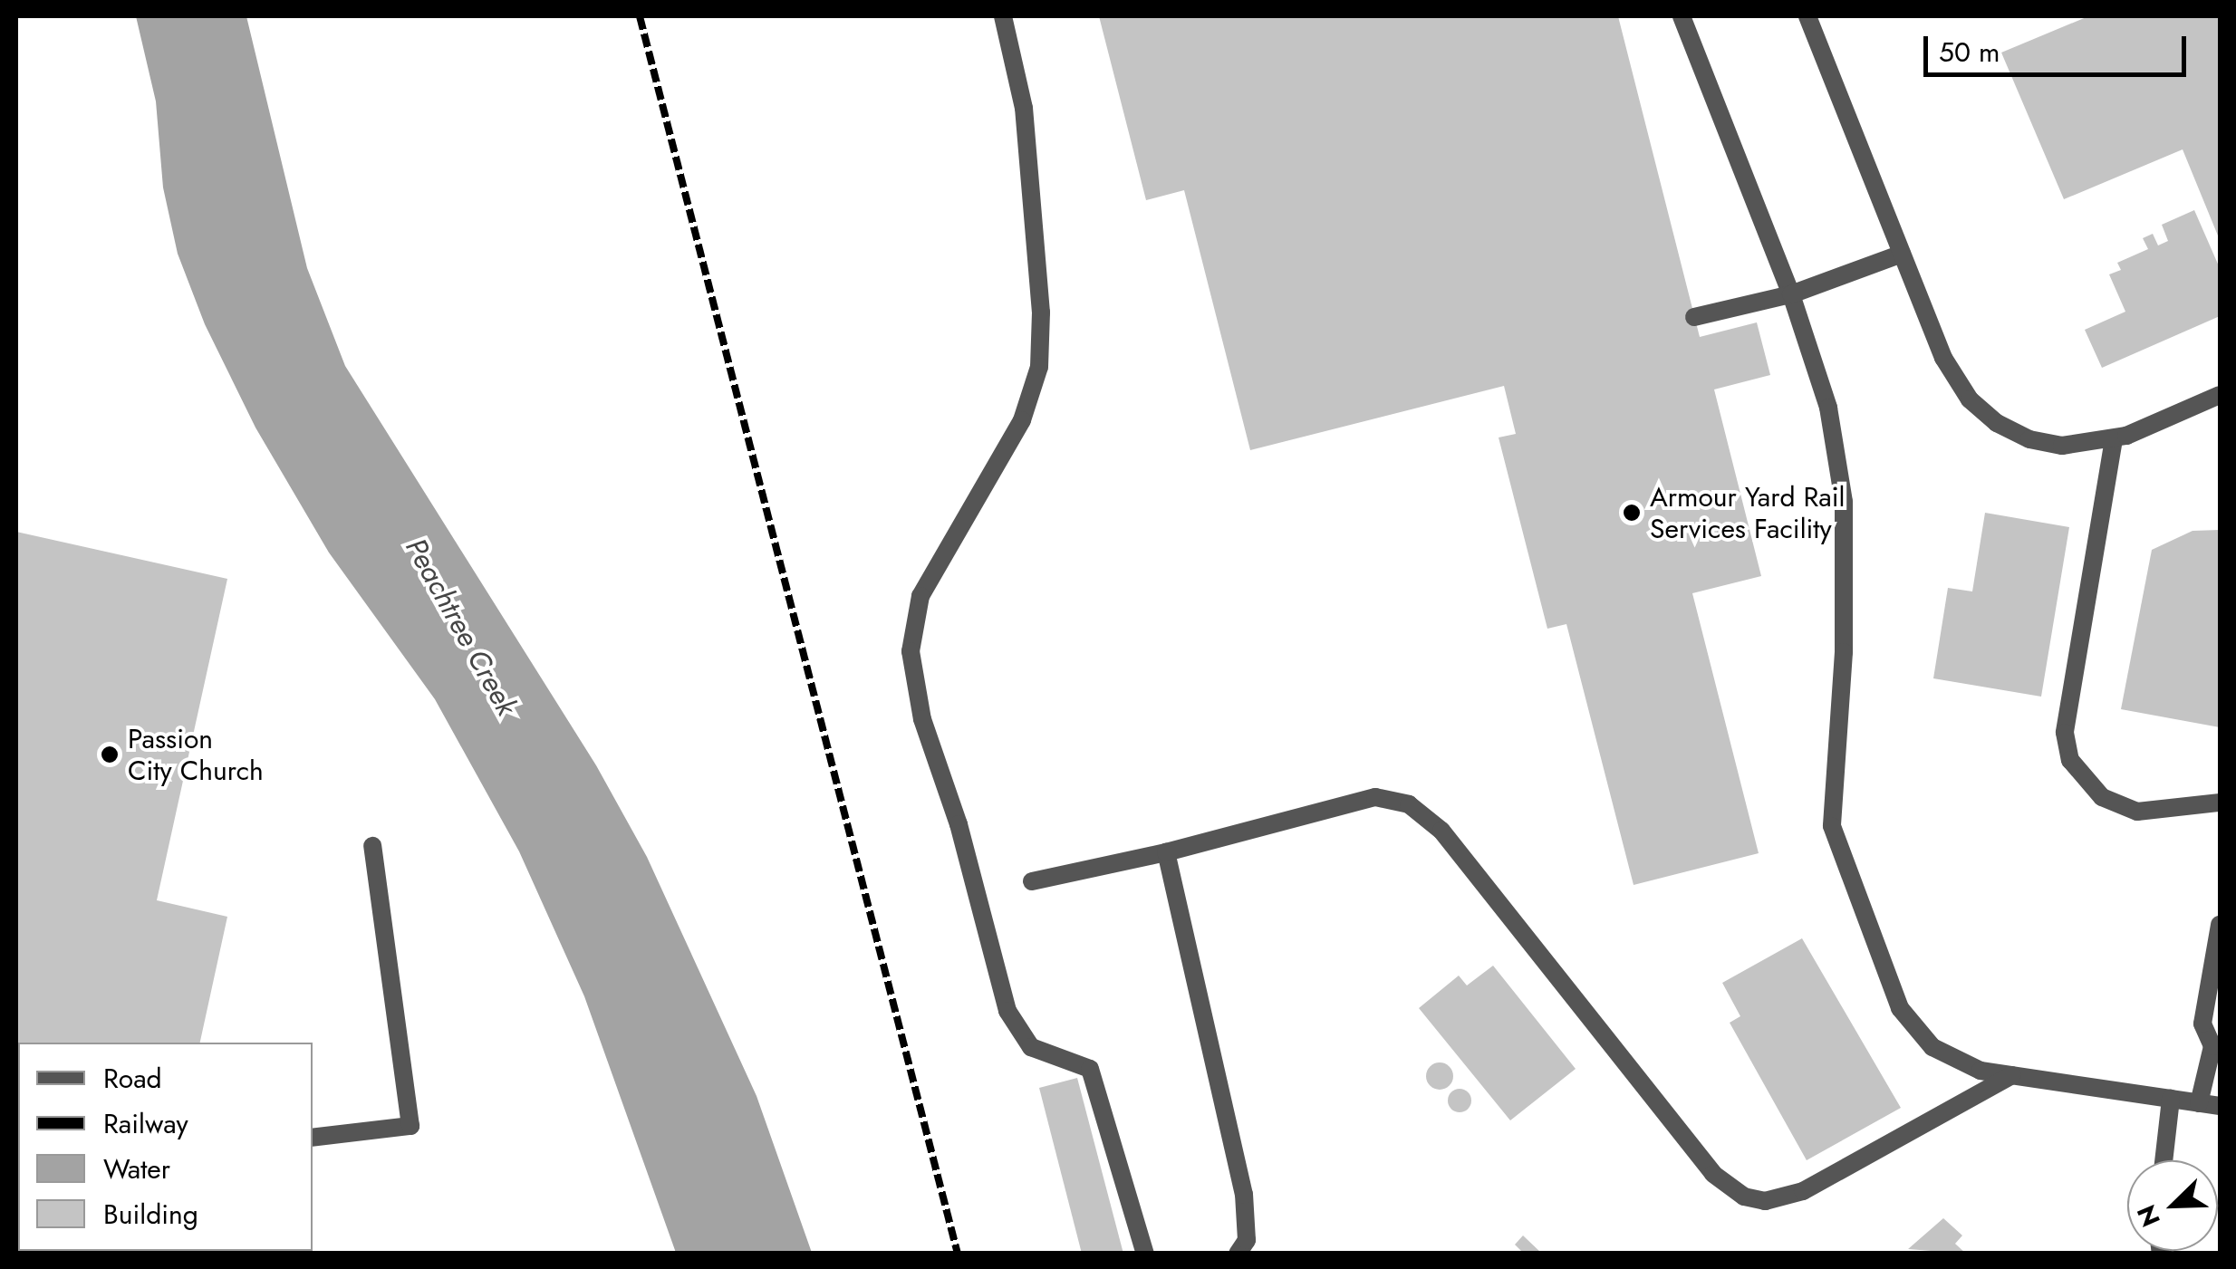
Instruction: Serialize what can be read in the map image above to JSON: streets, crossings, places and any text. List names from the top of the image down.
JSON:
{
  "water": ["Peachtree Creek"],
  "places": ["Armour Yard Rail Services Facility", "Passion City Church"],
  "legend": [
    "Road",
    "Railway",
    "Water",
    "Building"
  ],
  "scale_bar": "50 m",
  "north": "bottom left"
}
